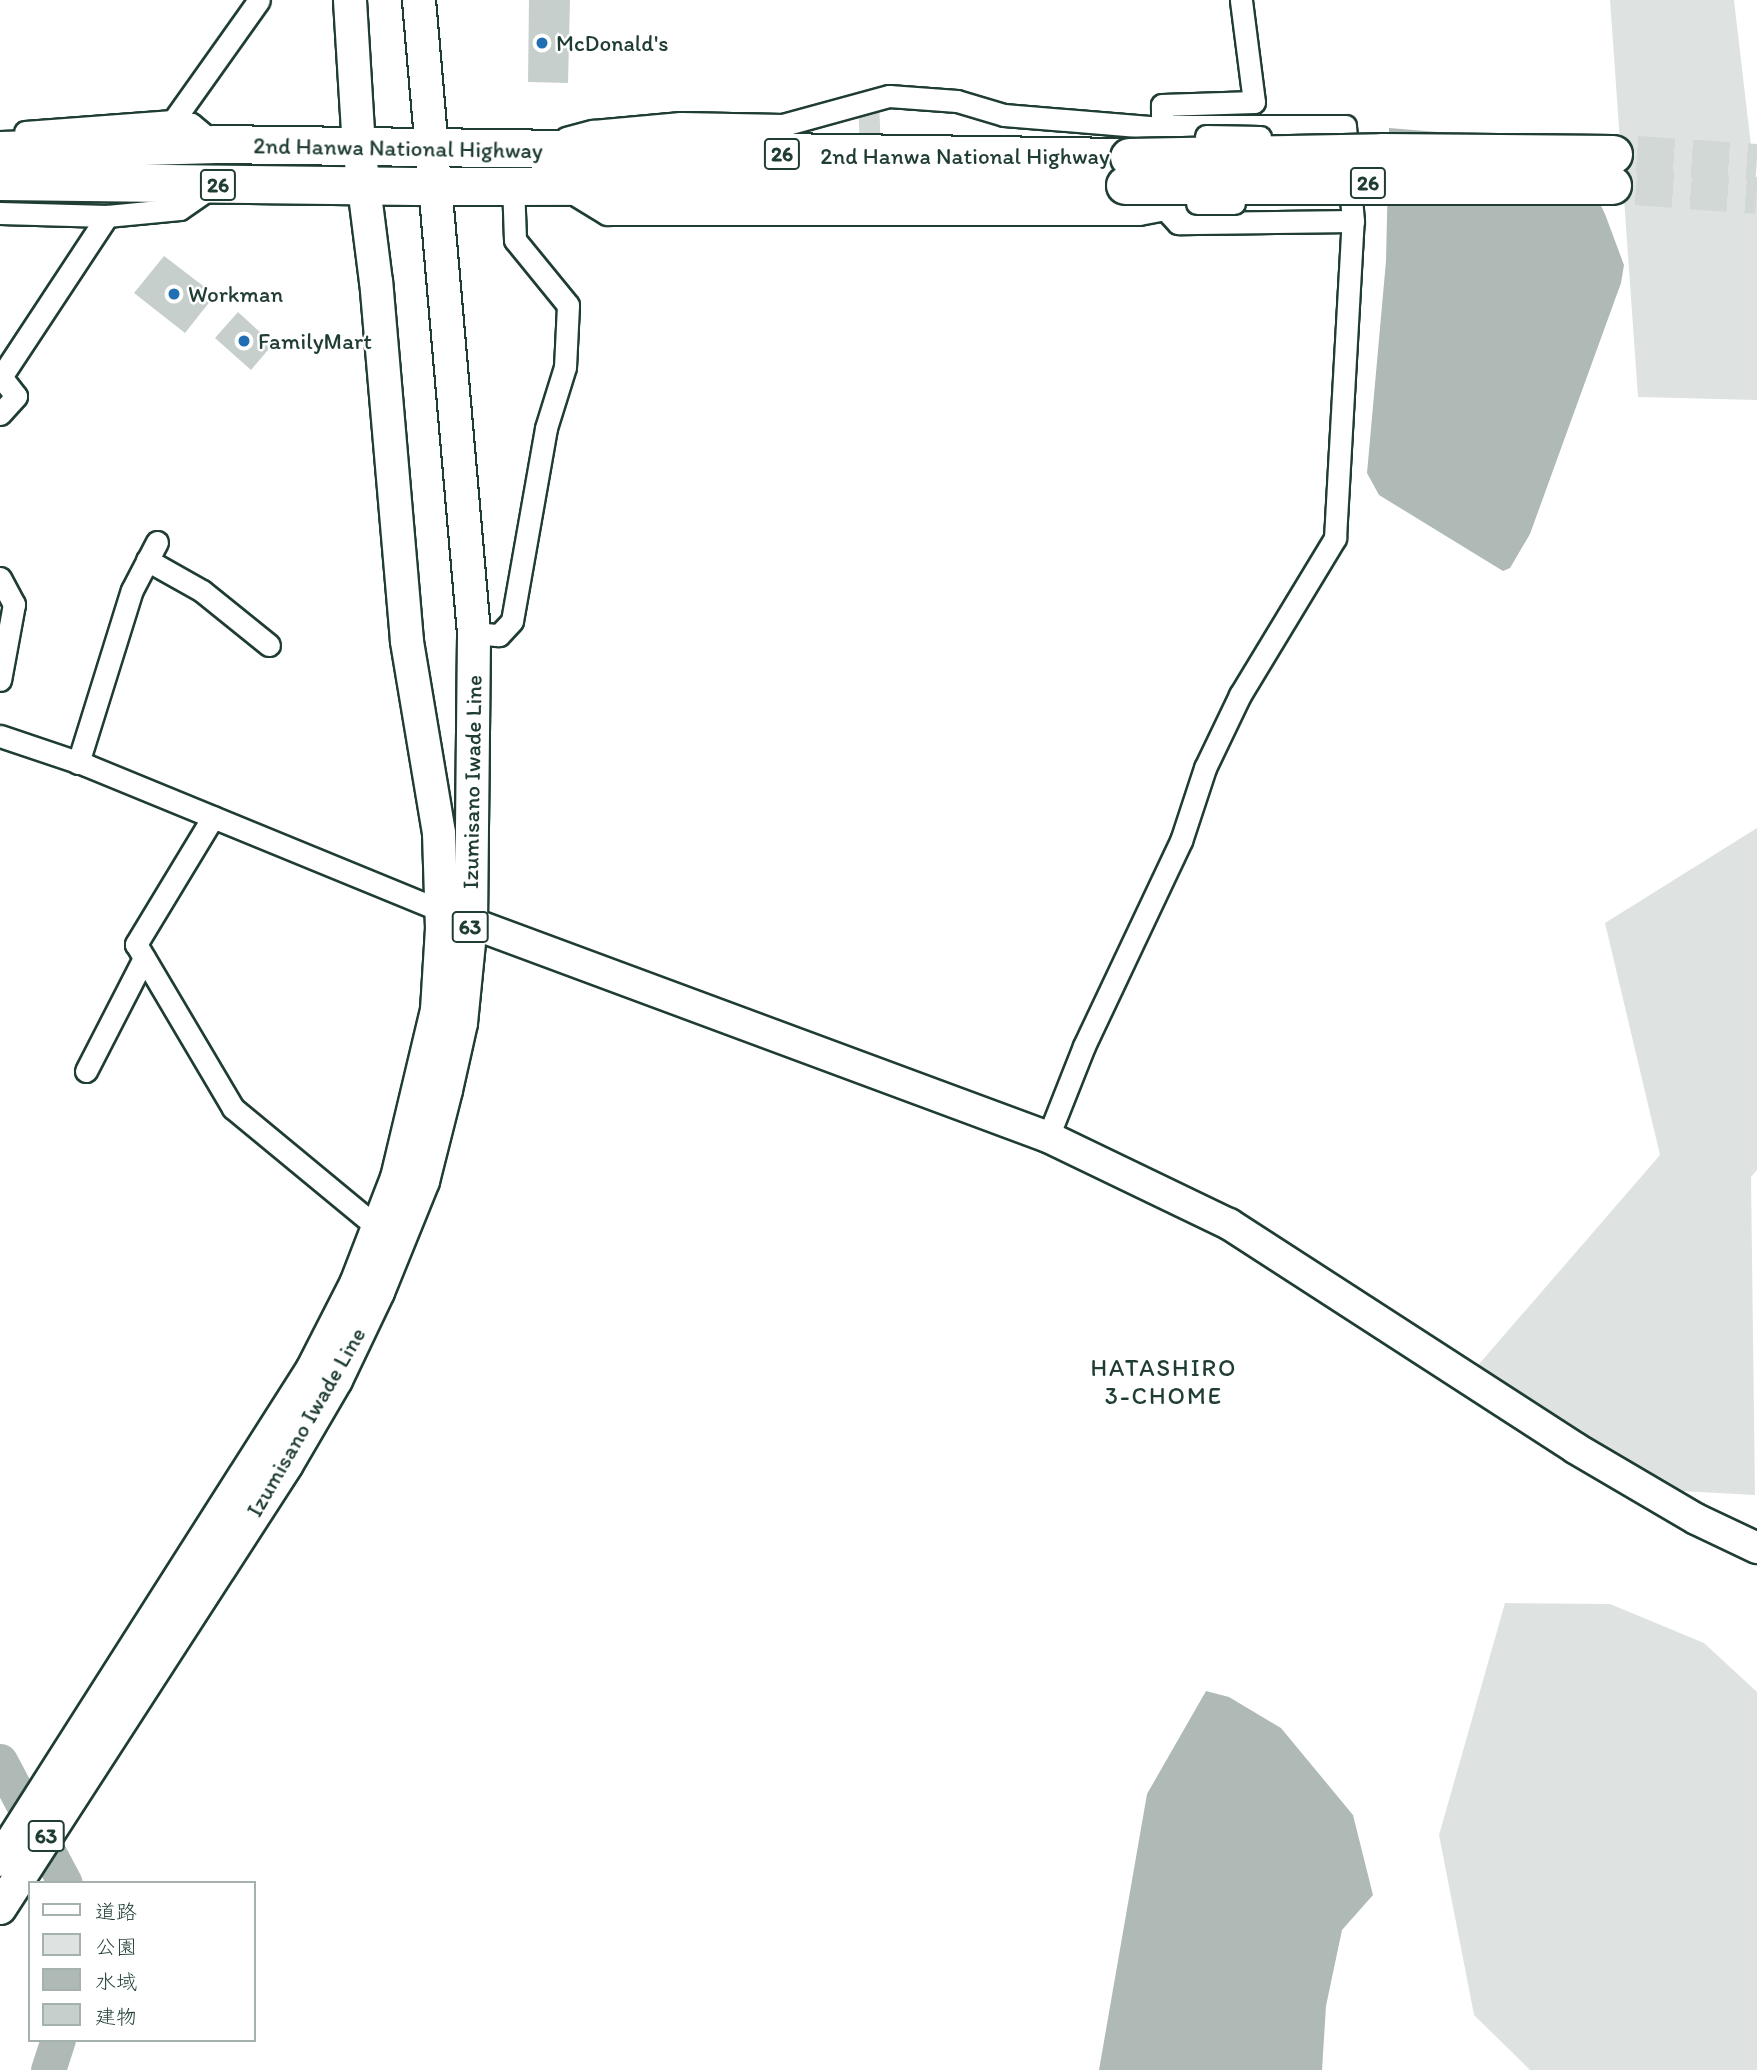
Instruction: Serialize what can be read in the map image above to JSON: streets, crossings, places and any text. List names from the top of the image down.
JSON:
{
  "streets": {
    "highway": ["2nd Hanwa National Highway", "26"],
    "main road": ["Izumisano Iwade Line", "63"]
  },
  "crossings": [
    ["2nd Hanwa National Highway", "Izumisano Iwade Line"]
  ],
  "districts": ["HATASHIRO 3-CHOME"],
  "places": ["McDonald's", "Workman", "FamilyMart"],
  "legend": [
    "道路",
    "公園",
    "水域",
    "建物"
  ]
}
